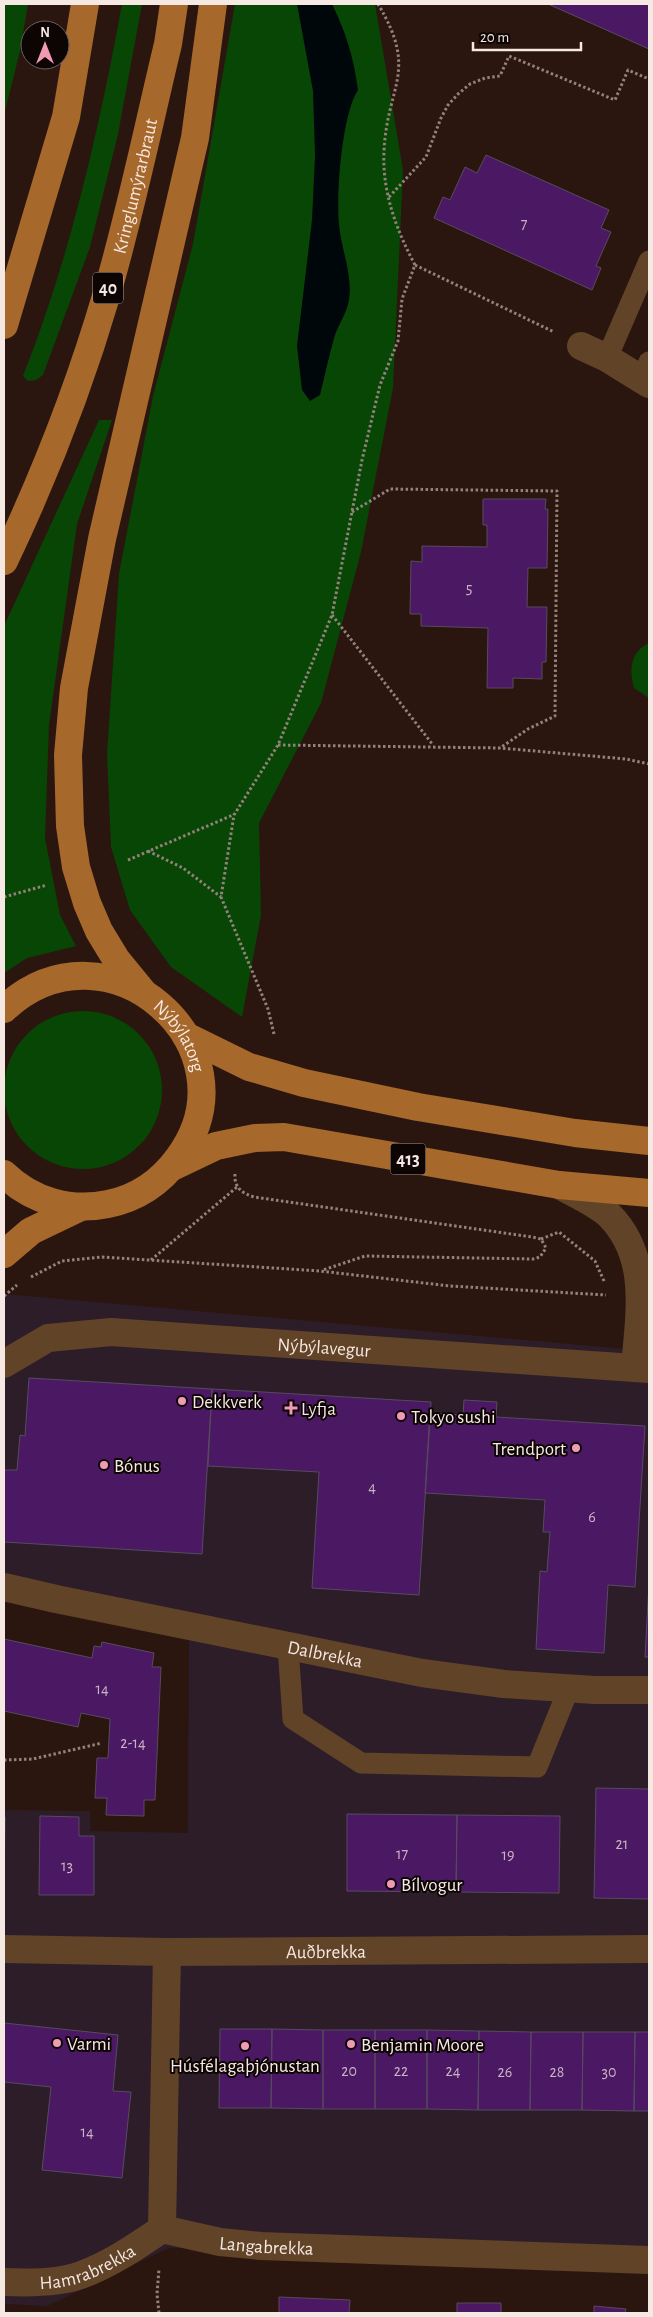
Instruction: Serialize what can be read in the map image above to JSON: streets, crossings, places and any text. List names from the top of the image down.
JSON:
{
  "streets": {
    "main road": [
      "Kringlumýrarbraut",
      "40",
      "Nýbýlatorg",
      "413"
    ],
    "street": [
      "Nýbýlavegur",
      "Dalbrekka",
      "Auðbrekka",
      "Langabrekka",
      "Hamrabrekka"
    ]
  },
  "crossings": [
    ["Nýbýlatorg", "413"],
    ["Langabrekka", "Hamrabrekka"]
  ],
  "places": {
    "other": [
      "Dekkverk",
      "Tokyo sushi",
      "Trendport",
      "Bónus",
      "Bílvogur",
      "Varmi",
      "Benjamin Moore",
      "Húsfélagaþjónustan"
    ],
    "health": ["Lyfja"]
  },
  "house_numbers": [
    "7",
    "5",
    "4",
    "6",
    "14",
    "2-14",
    "21",
    "17",
    "19",
    "13",
    "20",
    "22",
    "24",
    "26",
    "28",
    "30",
    "14"
  ],
  "scale_bar": "20 m",
  "north": "top"
}
